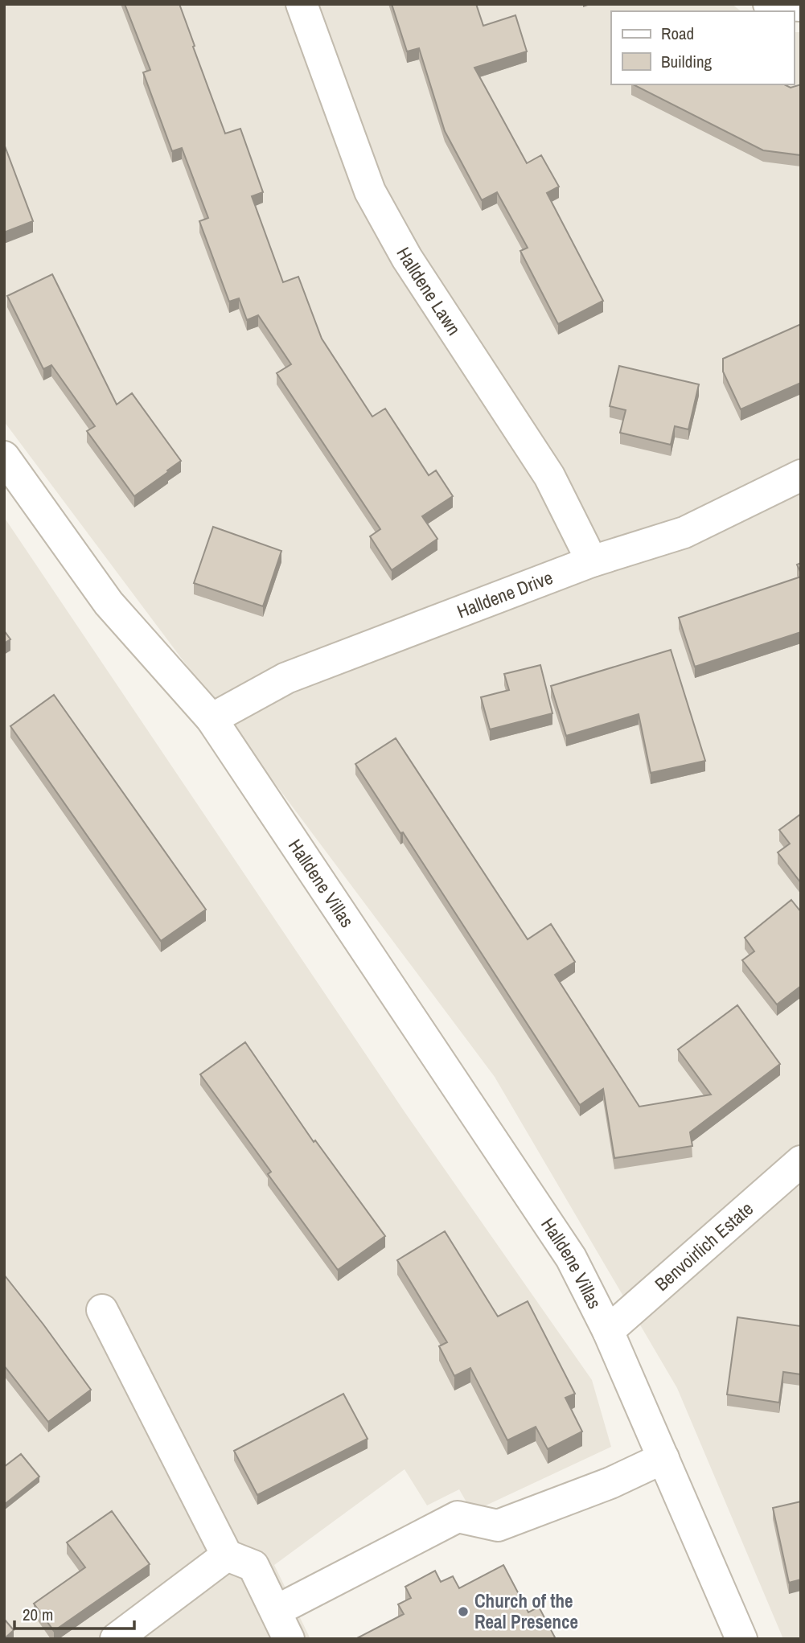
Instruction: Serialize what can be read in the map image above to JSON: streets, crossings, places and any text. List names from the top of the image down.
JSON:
{
  "streets": {
    "street": [
      "Halldene Lawn",
      "Halldene Drive",
      "Halldene Villas",
      "Benvoirlich Estate"
    ]
  },
  "crossings": [
    ["Halldene Lawn", "Halldene Drive"],
    ["Halldene Drive", "Halldene Villas"],
    ["Halldene Villas", "Benvoirlich Estate"]
  ],
  "places": ["Church of the Real Presence"],
  "legend": ["Road", "Building"],
  "scale_bar": "20 m"
}
